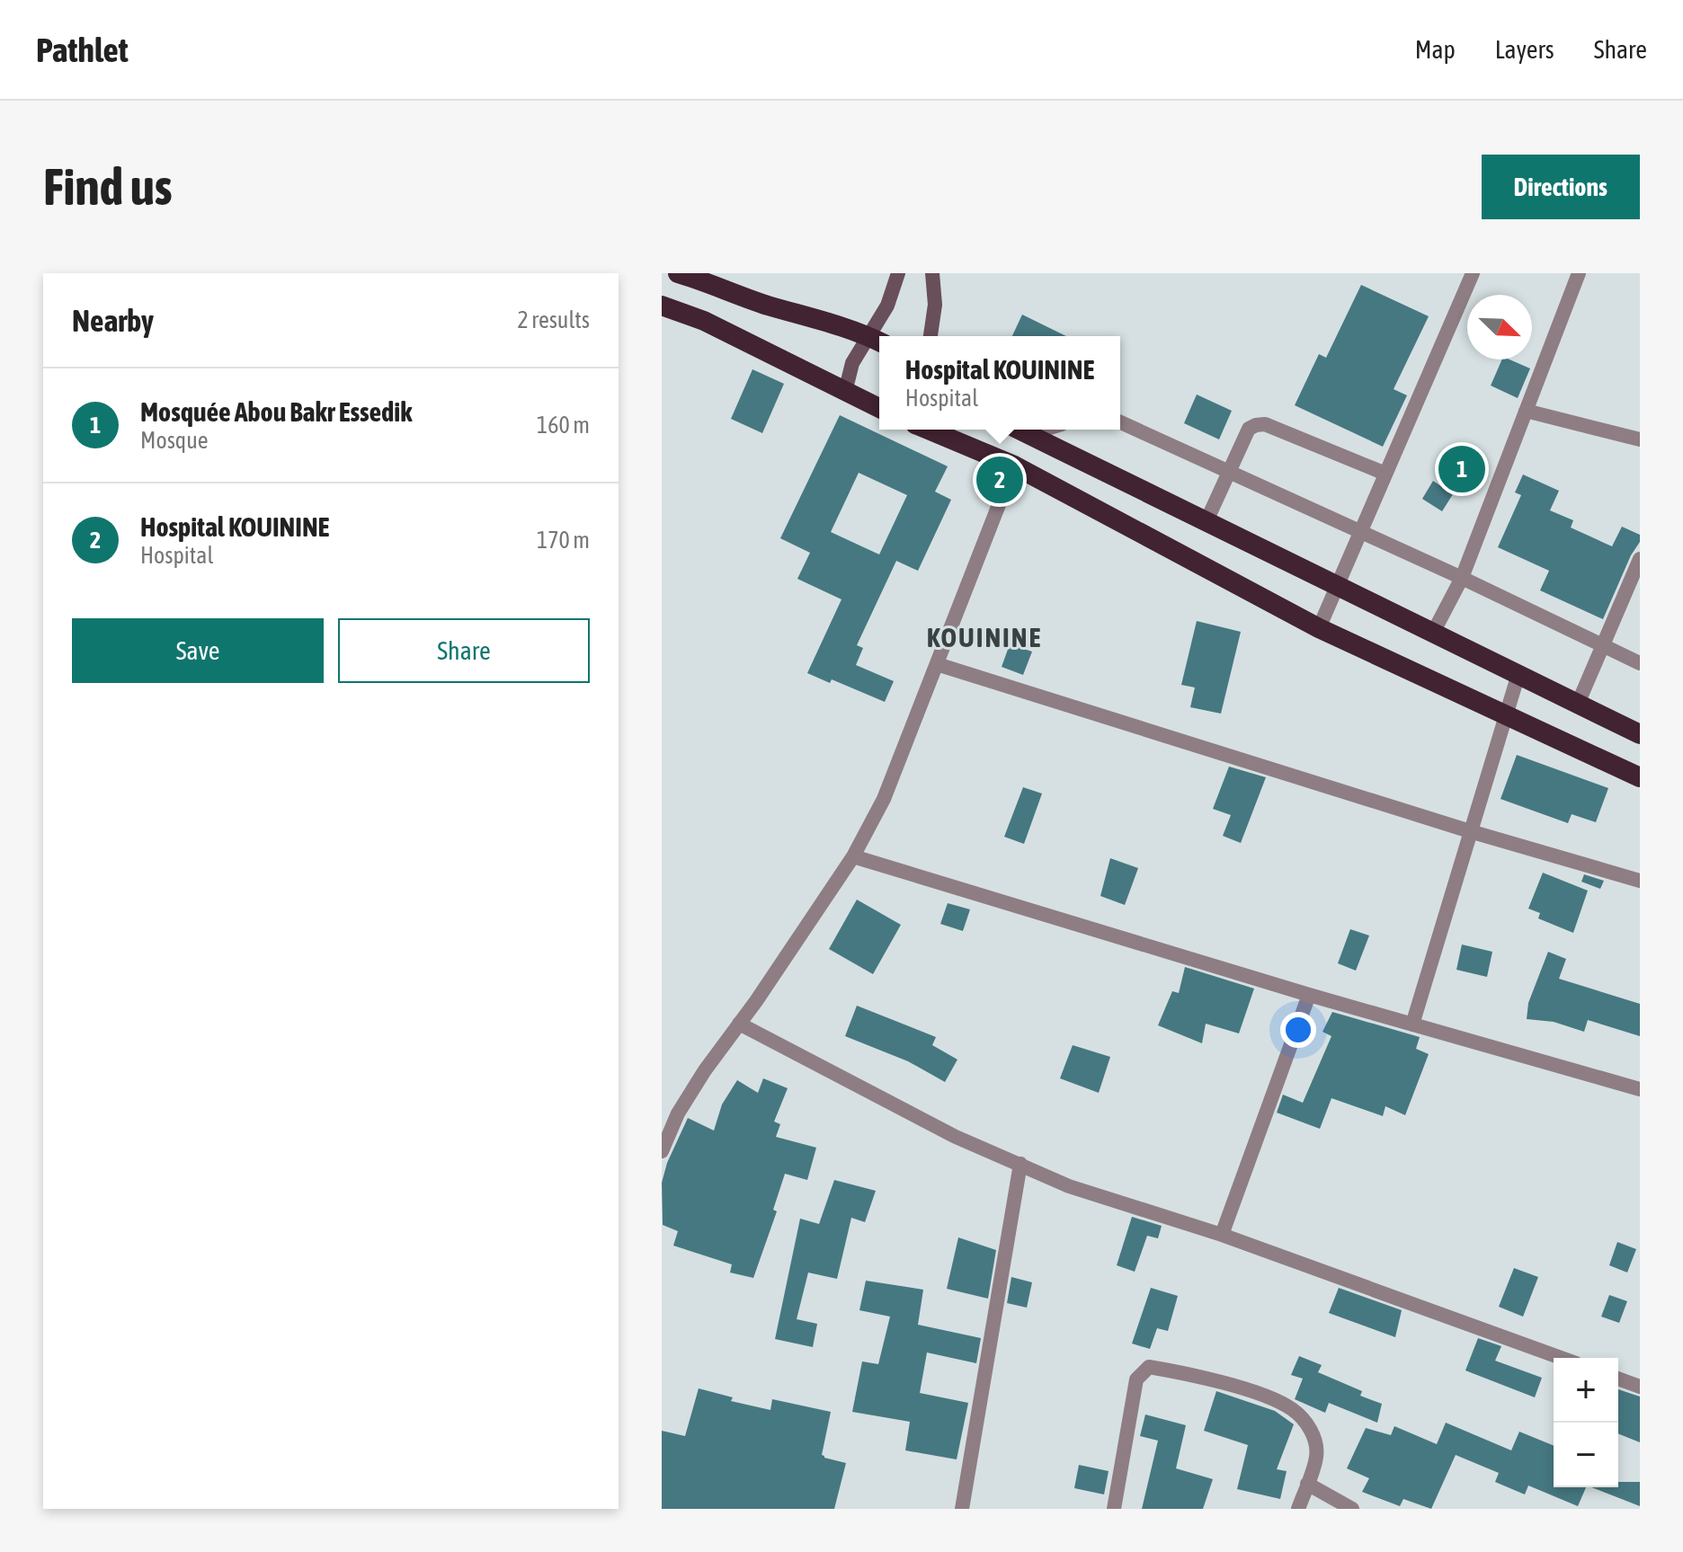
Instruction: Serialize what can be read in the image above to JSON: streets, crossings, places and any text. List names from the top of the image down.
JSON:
{
  "districts": ["KOUININE"],
  "north": "bottom right",
  "page": {
    "header": "Pathlet",
    "nav": ["Map", "Layers", "Share"],
    "buttons": [
      "Directions",
      ["Save", "Share"]
    ],
    "title": "Find us",
    "heading": ["Nearby", "2 results"],
    "popup": ["Hospital KOUININE", "Hospital"],
    "list": [
      {
        "mark": "1",
        "name": "Mosquée Abou Bakr Essedik",
        "note": "Mosque",
        "value": "160 m"
      },
      {
        "mark": "2",
        "name": "Hospital KOUININE",
        "note": "Hospital",
        "value": "170 m"
      }
    ],
    "pins": ["1", "2"],
    "map_buttons": ["+", "−"]
  }
}
